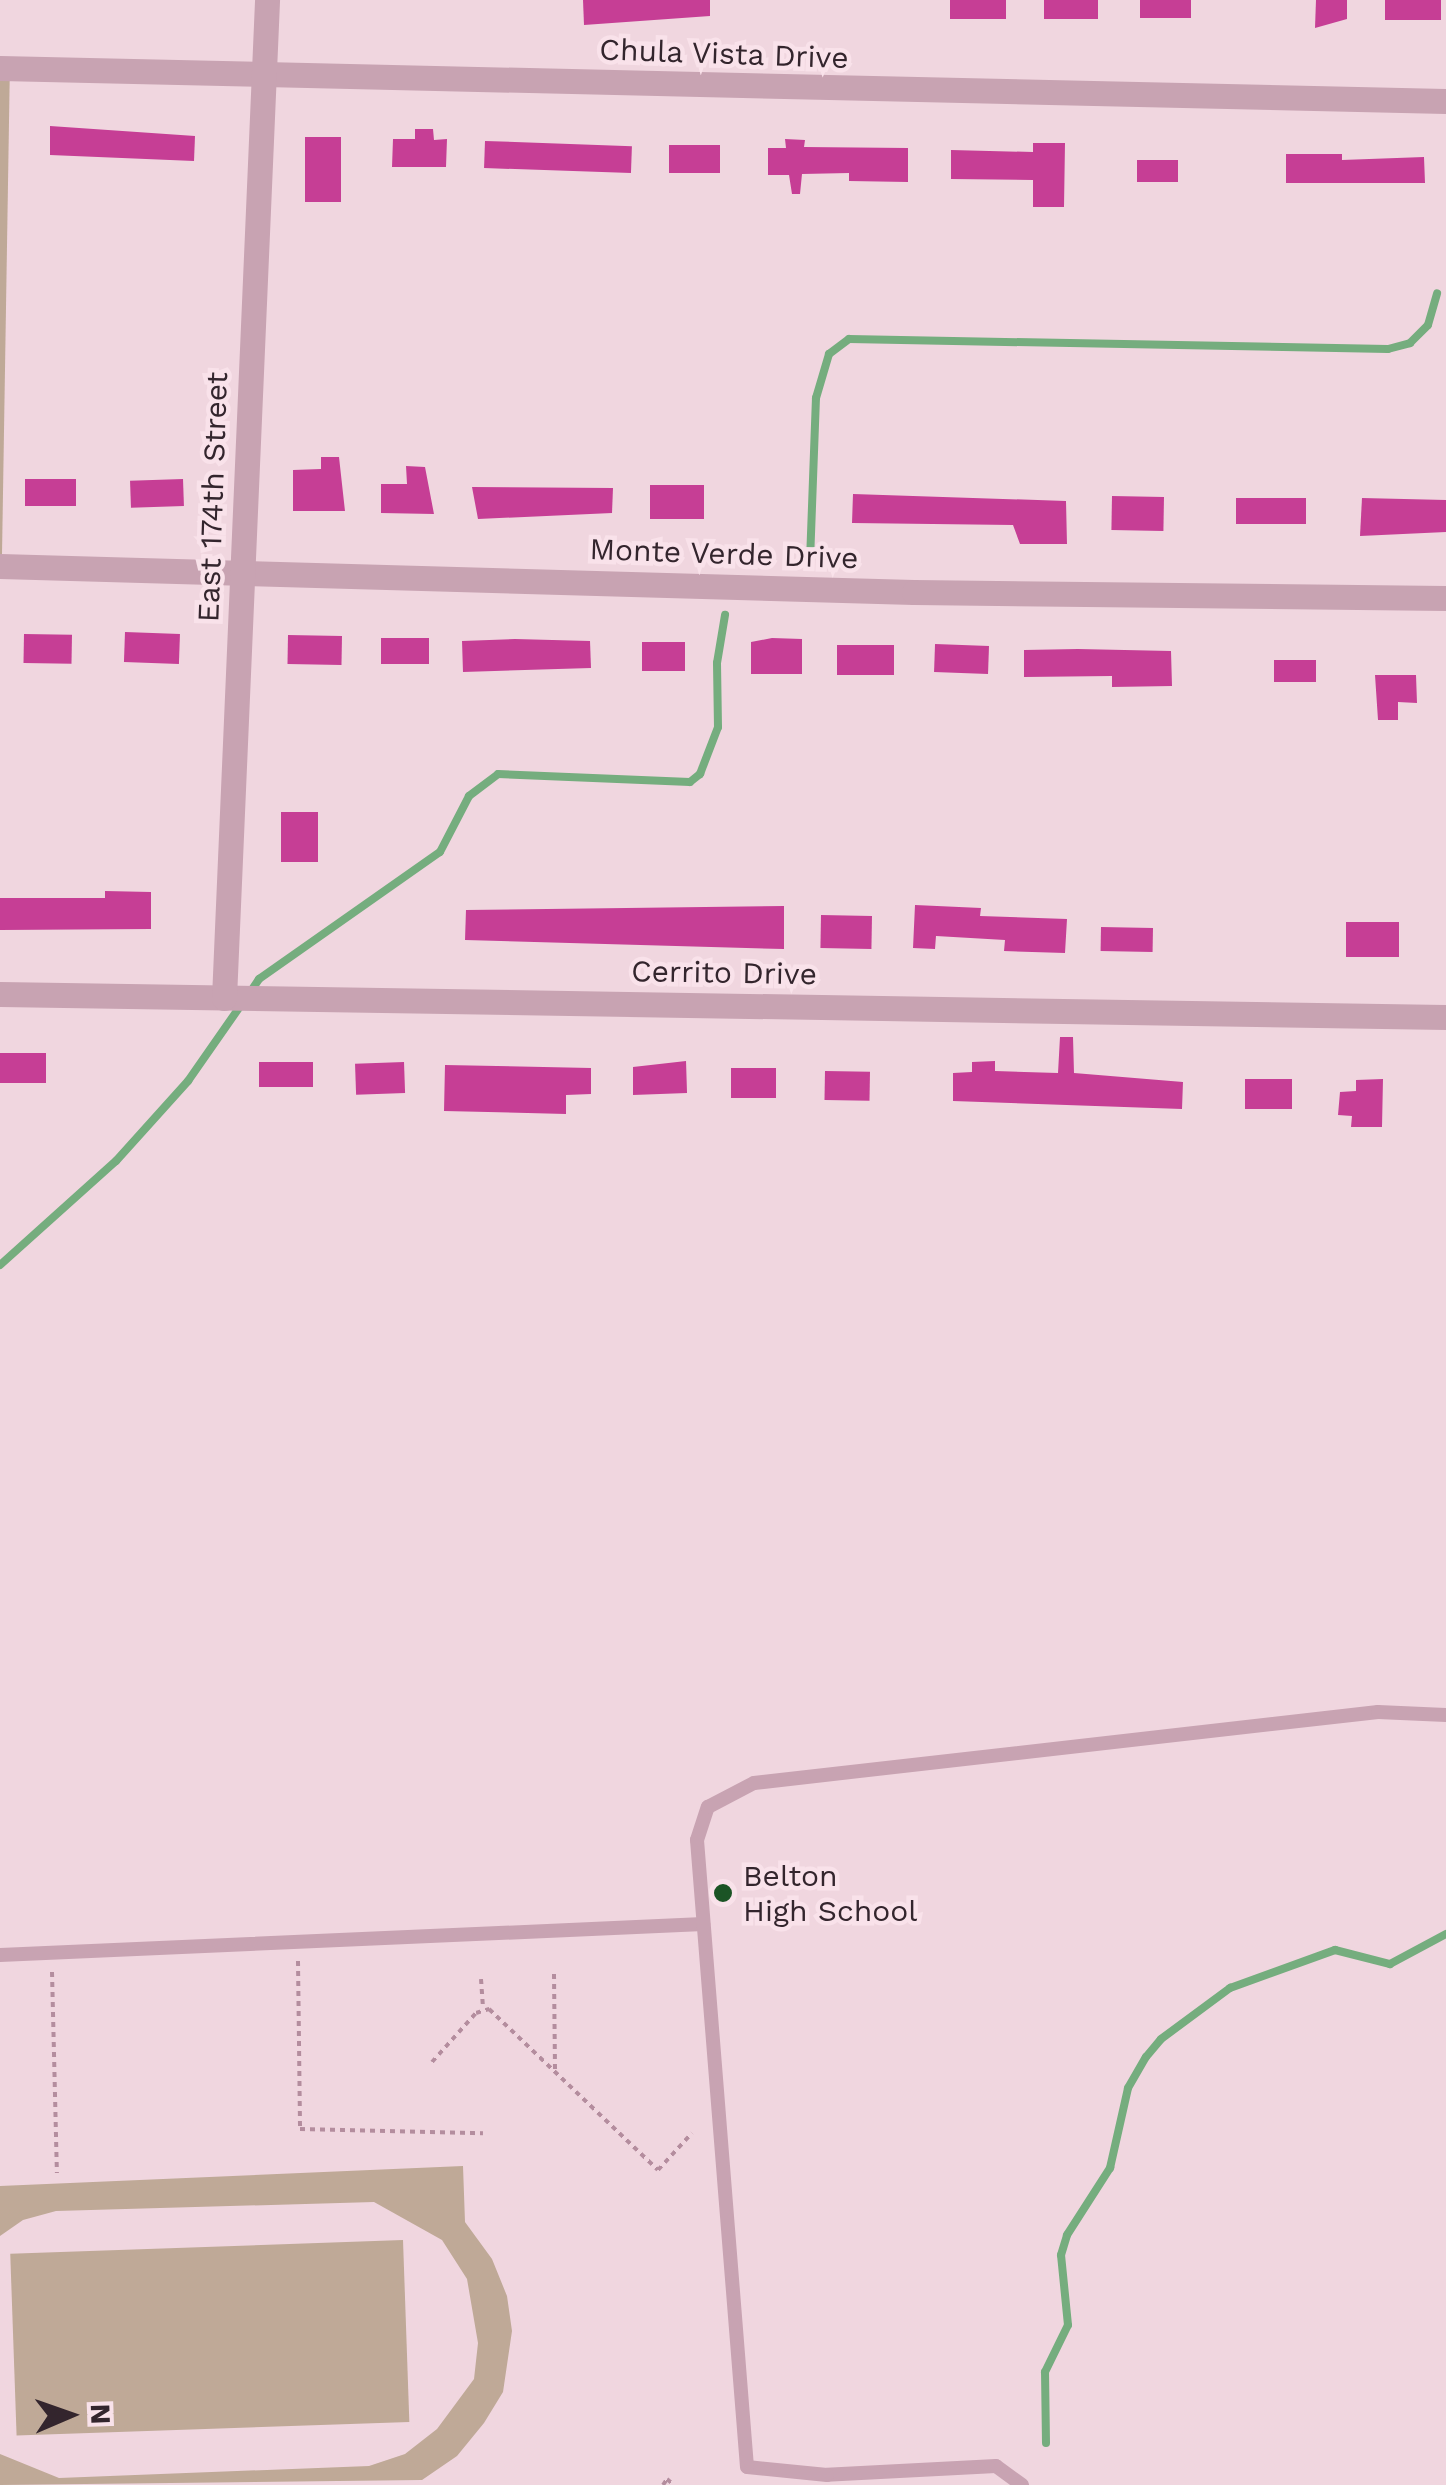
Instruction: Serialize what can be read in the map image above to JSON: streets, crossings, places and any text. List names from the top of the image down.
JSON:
{
  "streets": {
    "street": [
      "Chula Vista Drive",
      "East 174th Street",
      "Monte Verde Drive",
      "Cerrito Drive"
    ]
  },
  "crossings": [
    ["Chula Vista Drive", "East 174th Street"],
    ["East 174th Street", "Monte Verde Drive"],
    ["East 174th Street", "Cerrito Drive"]
  ],
  "places": ["Belton High School"],
  "north": "right"
}
